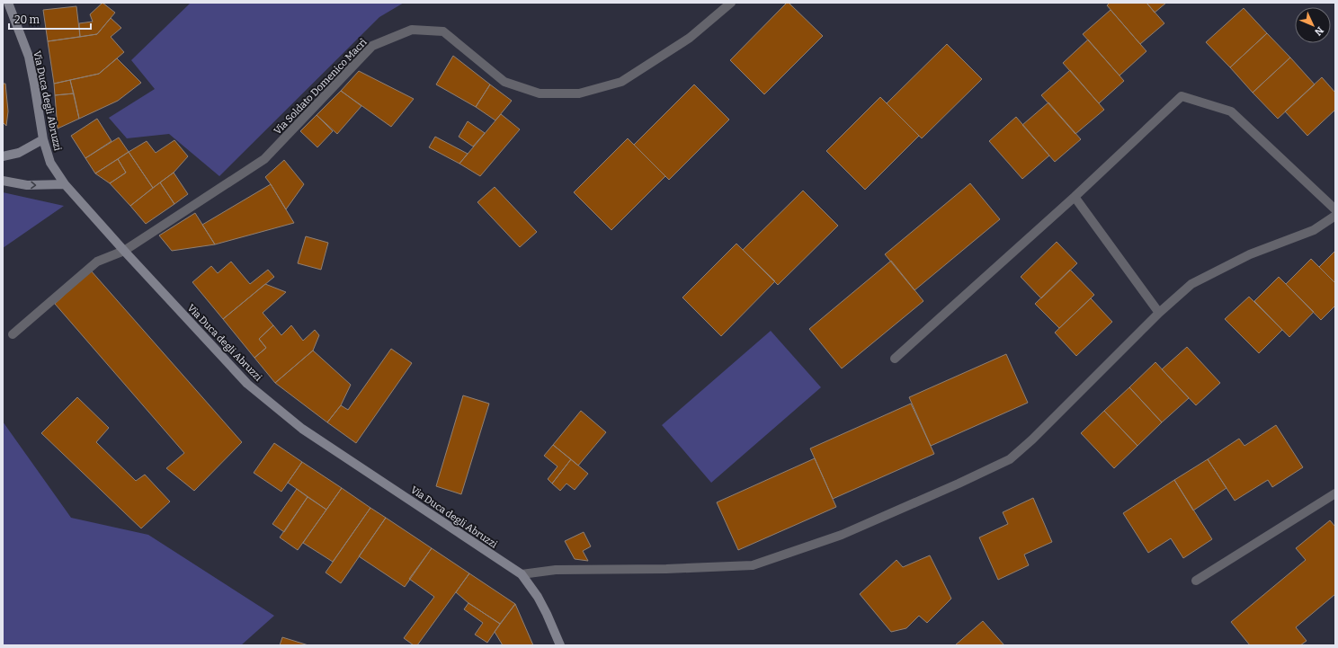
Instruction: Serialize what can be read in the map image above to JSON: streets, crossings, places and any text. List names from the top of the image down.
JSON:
{
  "streets": {
    "main road": ["Via Duca degli Abruzzi"],
    "street": ["Via Soldato Domenico Macrì"]
  },
  "crossings": [
    ["Via Soldato Domenico Macrì", "Via Duca degli Abruzzi"]
  ],
  "scale_bar": "20 m",
  "north": "bottom right"
}
